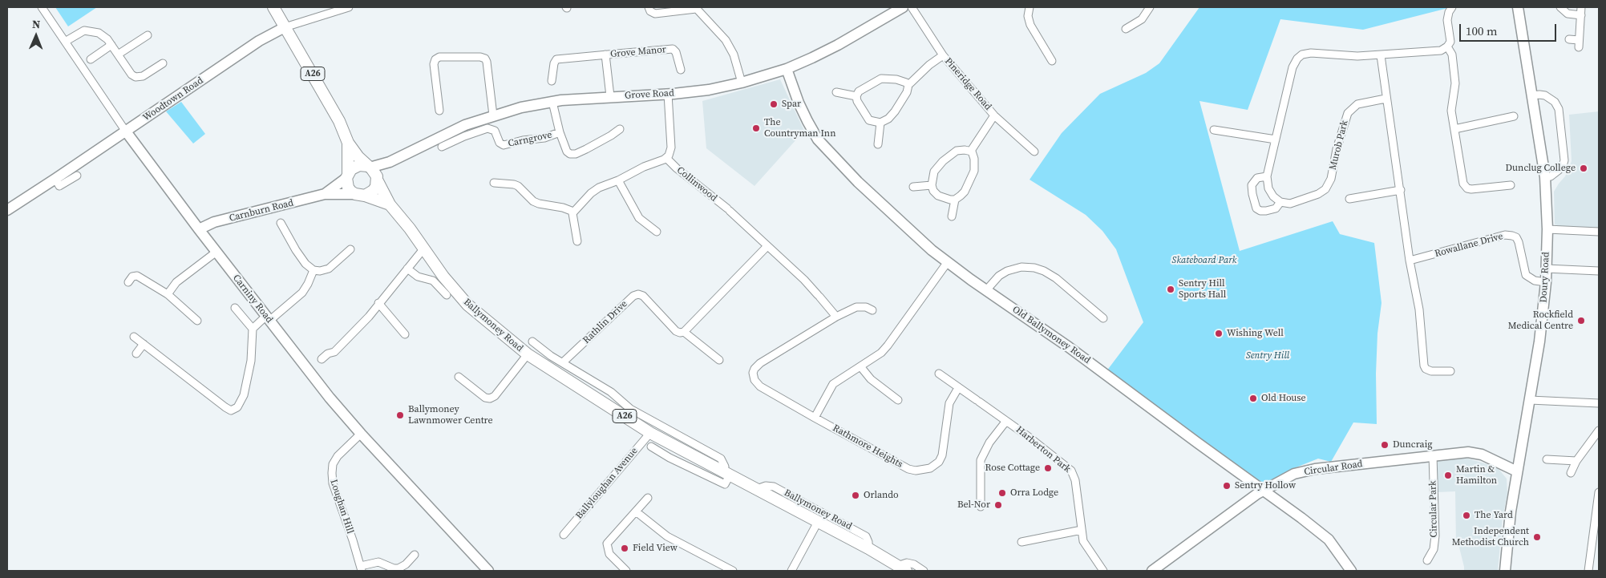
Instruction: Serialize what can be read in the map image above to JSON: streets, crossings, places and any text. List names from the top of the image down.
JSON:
{
  "streets": {
    "main road": ["A26", "Ballymoney Road"],
    "street": [
      "Grove Manor",
      "Pineridge Road",
      "Grove Road",
      "Woodtown Road",
      "Carngrove",
      "Murob Park",
      "Collinwood",
      "Carnburn Road",
      "Rowallane Drive",
      "Doury Road",
      "Carniny Road",
      "Rathlin Drive",
      "Old Ballymoney Road",
      "Rathmore Heights",
      "Harberton Park",
      "Circular Road",
      "Ballyloughan Avenue",
      "Loughan Hill",
      "Circular Park"
    ]
  },
  "crossings": [
    ["Grove Manor", "Grove Road"],
    ["A26", "Grove Road"],
    ["A26", "Woodtown Road"],
    ["A26", "Carnburn Road"],
    ["A26", "Ballymoney Road"],
    ["Grove Road", "Carngrove"],
    ["Grove Road", "Carnburn Road"],
    ["Grove Road", "Ballymoney Road"],
    ["Grove Road", "Old Ballymoney Road"],
    ["Woodtown Road", "Carniny Road"],
    ["Carnburn Road", "Carniny Road"],
    ["Carnburn Road", "Ballymoney Road"],
    ["Rowallane Drive", "Doury Road"],
    ["Doury Road", "Circular Road"],
    ["Carniny Road", "Loughan Hill"],
    ["Rathlin Drive", "Ballymoney Road"],
    ["Ballymoney Road", "Ballyloughan Avenue"],
    ["Old Ballymoney Road", "Circular Road"],
    ["Rathmore Heights", "Harberton Park"],
    ["Circular Road", "Circular Park"]
  ],
  "parks": ["Skateboard Park", "Sentry Hill"],
  "places": [
    "Spar",
    "The Countryman Inn",
    "Dunclug College",
    "Sentry Hill Sports Hall",
    "Rockfield Medical Centre",
    "Wishing Well",
    "Old House",
    "Ballymoney Lawnmower Centre",
    "Duncraig",
    "Rose Cottage",
    "Martin & Hamilton",
    "Sentry Hollow",
    "Orra Lodge",
    "Orlando",
    "Bel-Nor",
    "The Yard",
    "Independent Methodist Church",
    "Field View"
  ],
  "scale_bar": "100 m",
  "north": "top"
}
